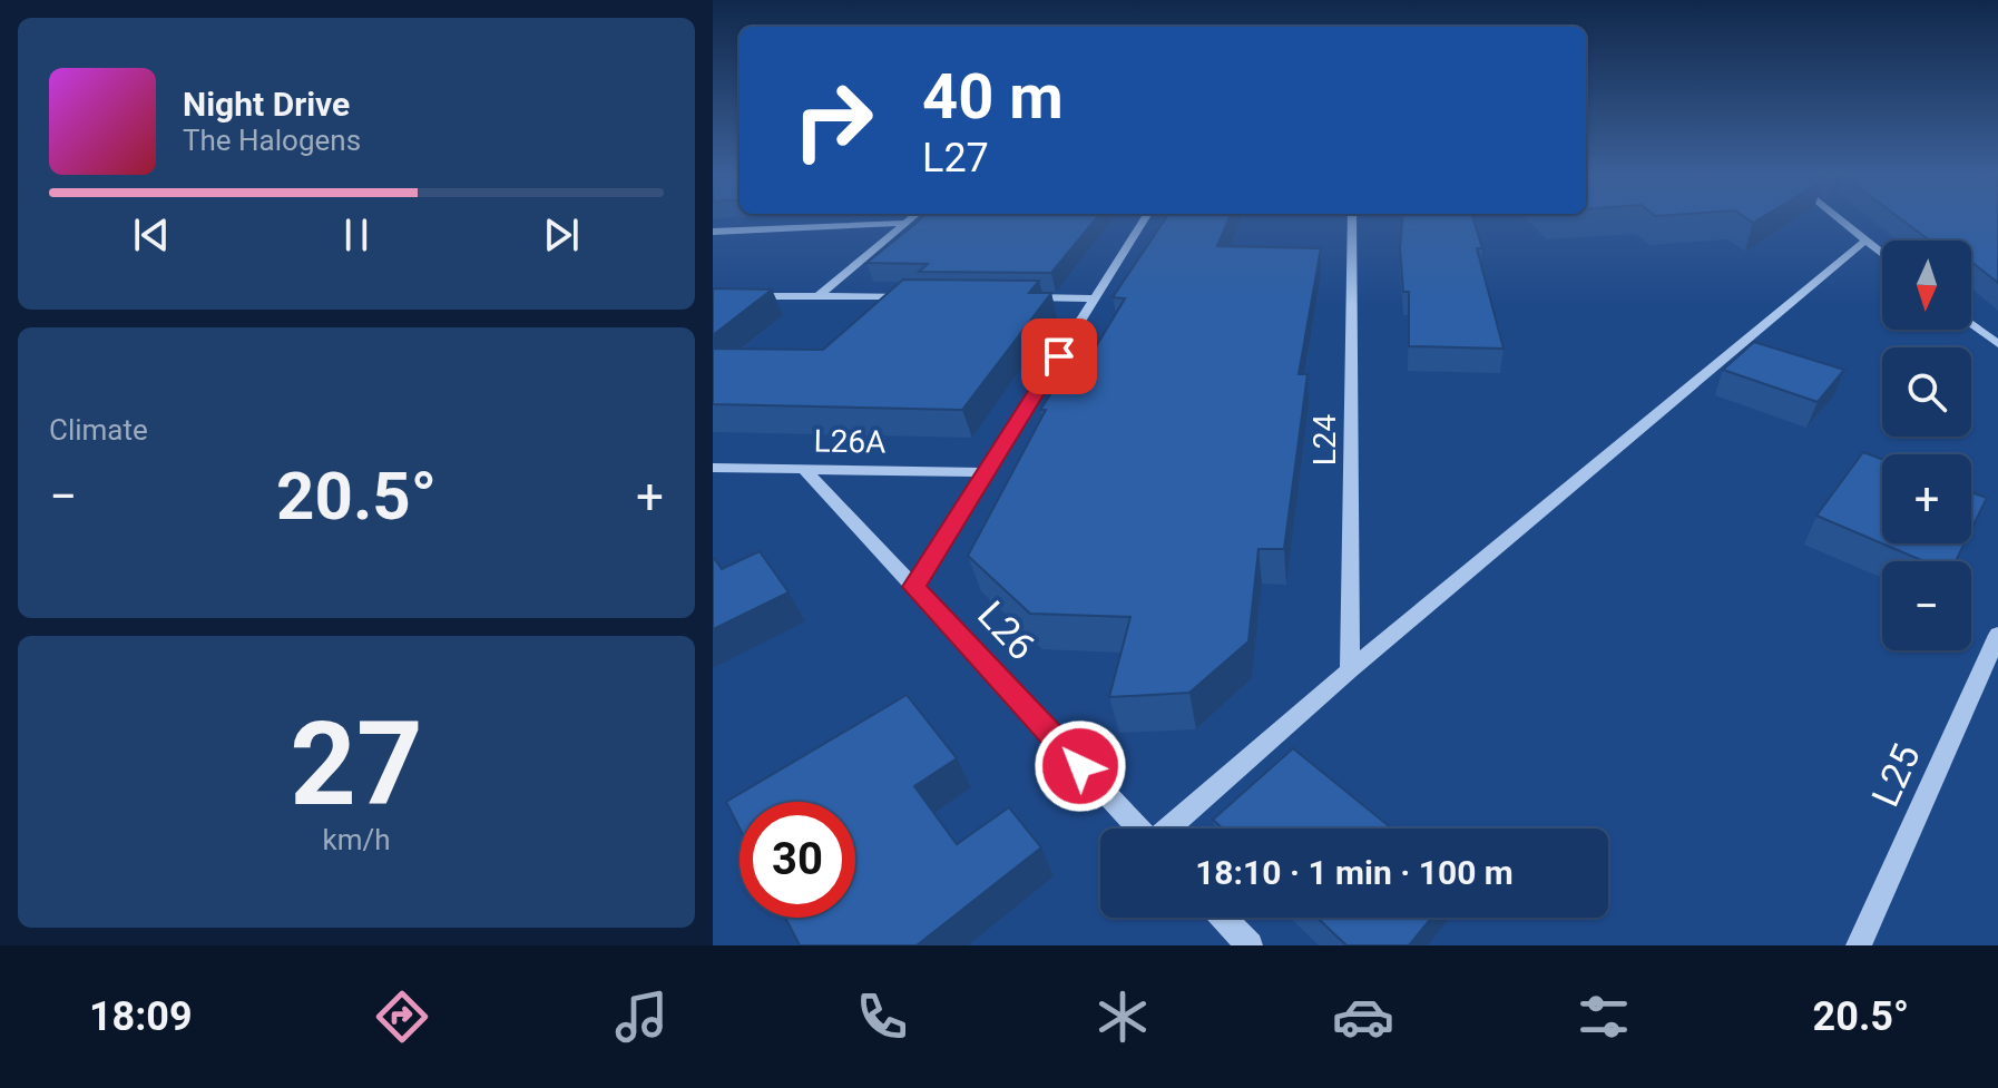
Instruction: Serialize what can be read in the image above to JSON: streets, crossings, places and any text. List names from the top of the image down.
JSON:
{
  "streets": {
    "street": [
      "L24",
      "L26A",
      "L26",
      "L25"
    ]
  },
  "crossings": [
    ["L26A", "L26"]
  ],
  "north": "bottom",
  "page": {
    "turn": ["40 m", "L27"],
    "song": ["Night Drive", "The Halogens"],
    "map_buttons": ["+", "−"],
    "tile": [
      "Climate",
      ["27", "km/h"]
    ],
    "heat": ["−", "20.5°", "+"],
    "limit": "30",
    "trip": "18:10 · 1 min · 100 m",
    "tabs": ["18:09", "20.5°"]
  }
}
